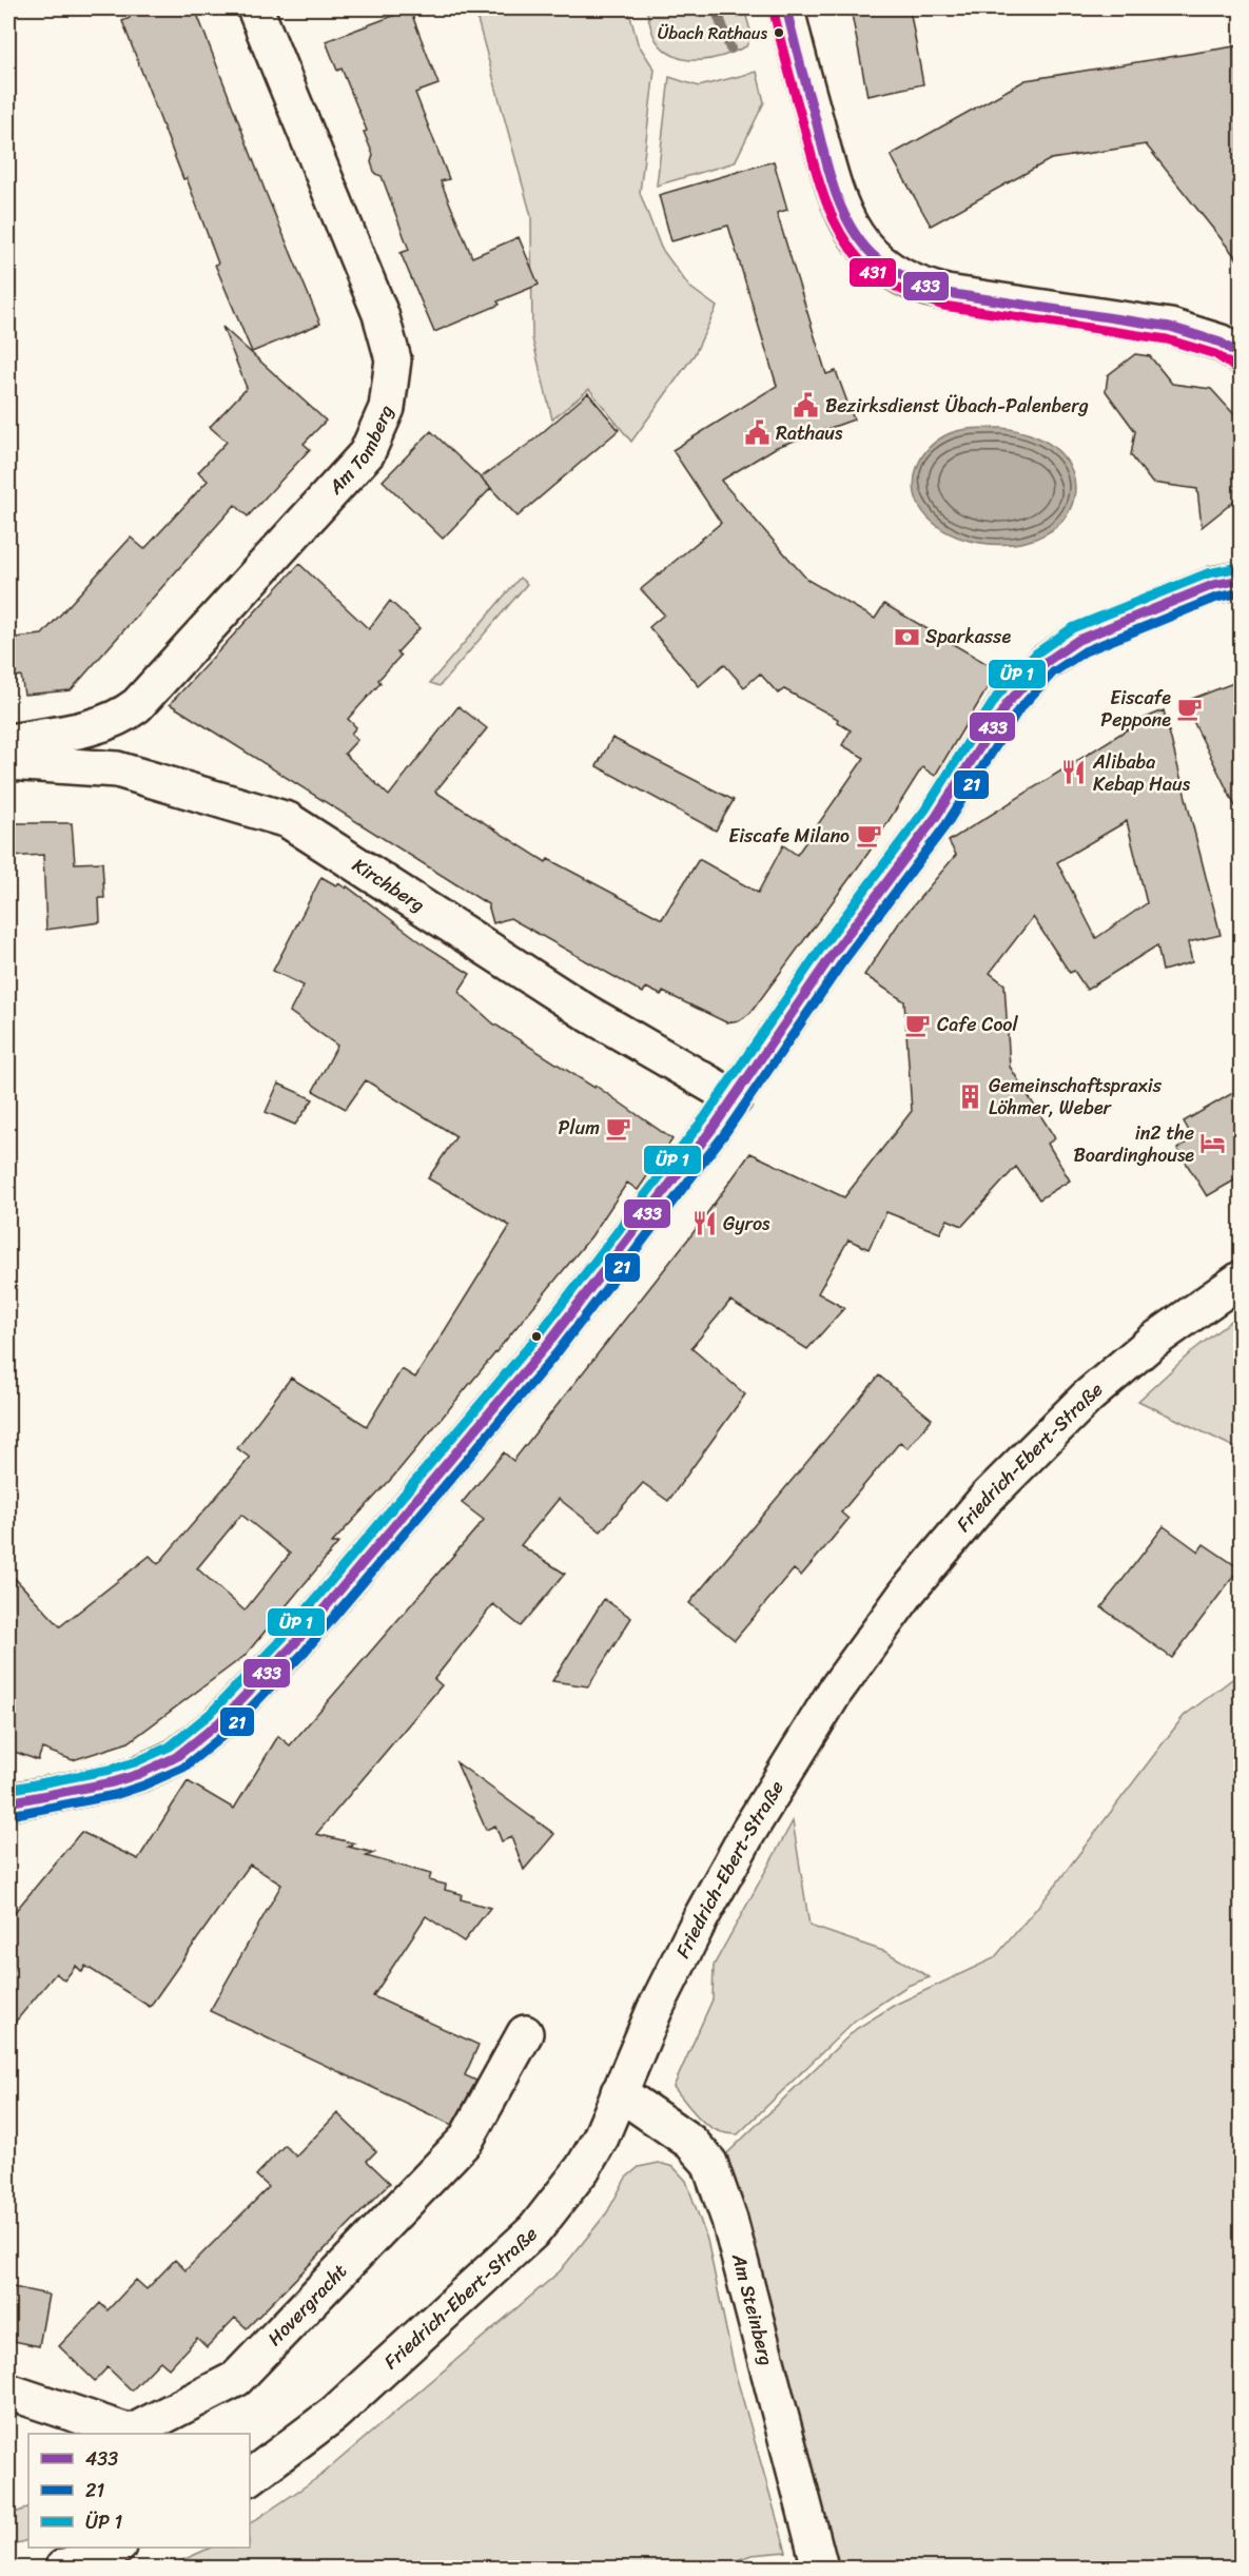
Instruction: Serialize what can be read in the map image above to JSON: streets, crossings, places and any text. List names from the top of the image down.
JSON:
{
  "streets": {
    "street": [
      "Am Tomberg",
      "Kirchberg",
      "Friedrich-Ebert-Straße",
      "Hovergracht",
      "Am Steinberg"
    ]
  },
  "crossings": [
    ["Friedrich-Ebert-Straße", "Am Steinberg"]
  ],
  "places": {
    "other": ["Übach Rathaus"],
    "public building": ["Bezirksdienst Übach-Palenberg", "Rathaus"],
    "bank": ["Sparkasse"],
    "cafe": [
      "Eiscafe Peppone",
      "Eiscafe Milano",
      "Cafe Cool",
      "Plum"
    ],
    "restaurant": ["Alibaba Kebap Haus", "Gyros"],
    "building": ["Gemeinschaftspraxis Löhmer, Weber"],
    "hotel": ["in2 the Boardinghouse"]
  },
  "lines": ["transit line 433", "transit line 431", "transit line 21"],
  "legend": ["433", "21", "ÜP 1"]
}
